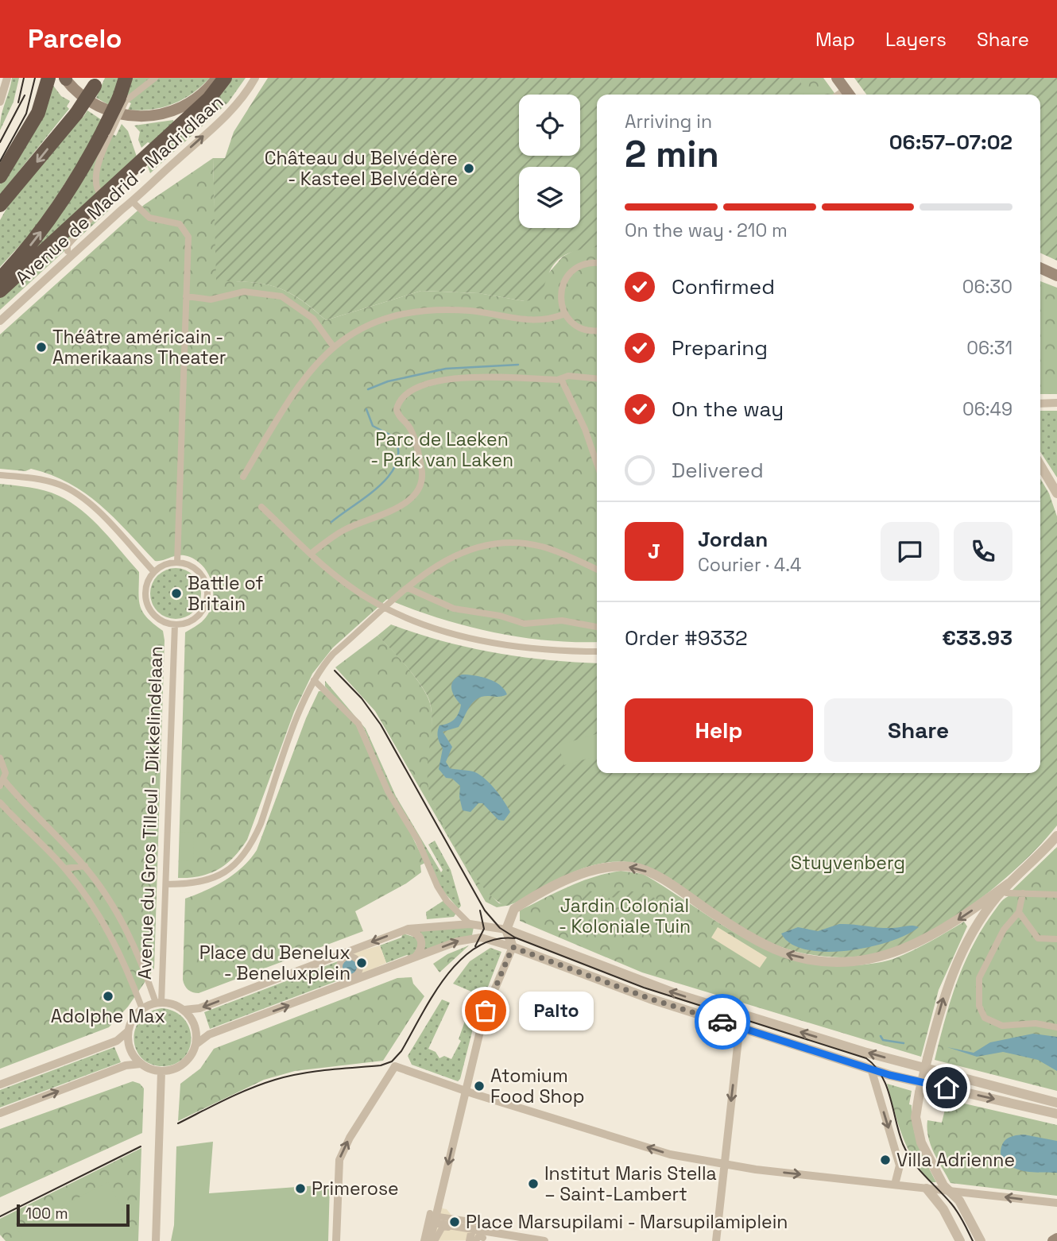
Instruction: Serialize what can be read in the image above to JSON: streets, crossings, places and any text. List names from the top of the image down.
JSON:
{
  "streets": {
    "street": ["Avenue de Madrid - Madridlaan", "Avenue du Gros Tilleul - Dikkelindelaan"]
  },
  "one_way": ["Avenue de Madrid - Madridlaan"],
  "parks": ["Parc de Laeken - Park van Laken", "Stuyvenberg", "Jardin Colonial - Koloniale Tuin"],
  "places": [
    "Château du Belvédère - Kasteel Belvédère",
    "Théâtre américain - Amerikaans Theater",
    "Battle of Britain",
    "Place du Benelux - Beneluxplein",
    "Adolphe Max",
    "Palto",
    "Atomium Food Shop",
    "Villa Adrienne",
    "Institut Maris Stella – Saint-Lambert",
    "Primerose",
    "Place Marsupilami - Marsupilamiplein"
  ],
  "scale_bar": "100 m",
  "page": {
    "header": "Parcelo",
    "nav": ["Map", "Layers", "Share"],
    "heading": ["2 min", "Arriving in", "06:57–07:02"],
    "panel": [
      "Jordan",
      "Courier · 4.4",
      "Order #9332",
      "€33.93"
    ],
    "bar": "On the way · 210 m",
    "list": [
      ["Confirmed", "06:30"],
      ["Preparing", "06:31"],
      ["On the way", "06:49"],
      "Delivered"
    ],
    "round": "J",
    "buttons": ["Help", "Share"],
    "bubble": "Palto",
    "scale": "100 m"
  }
}
